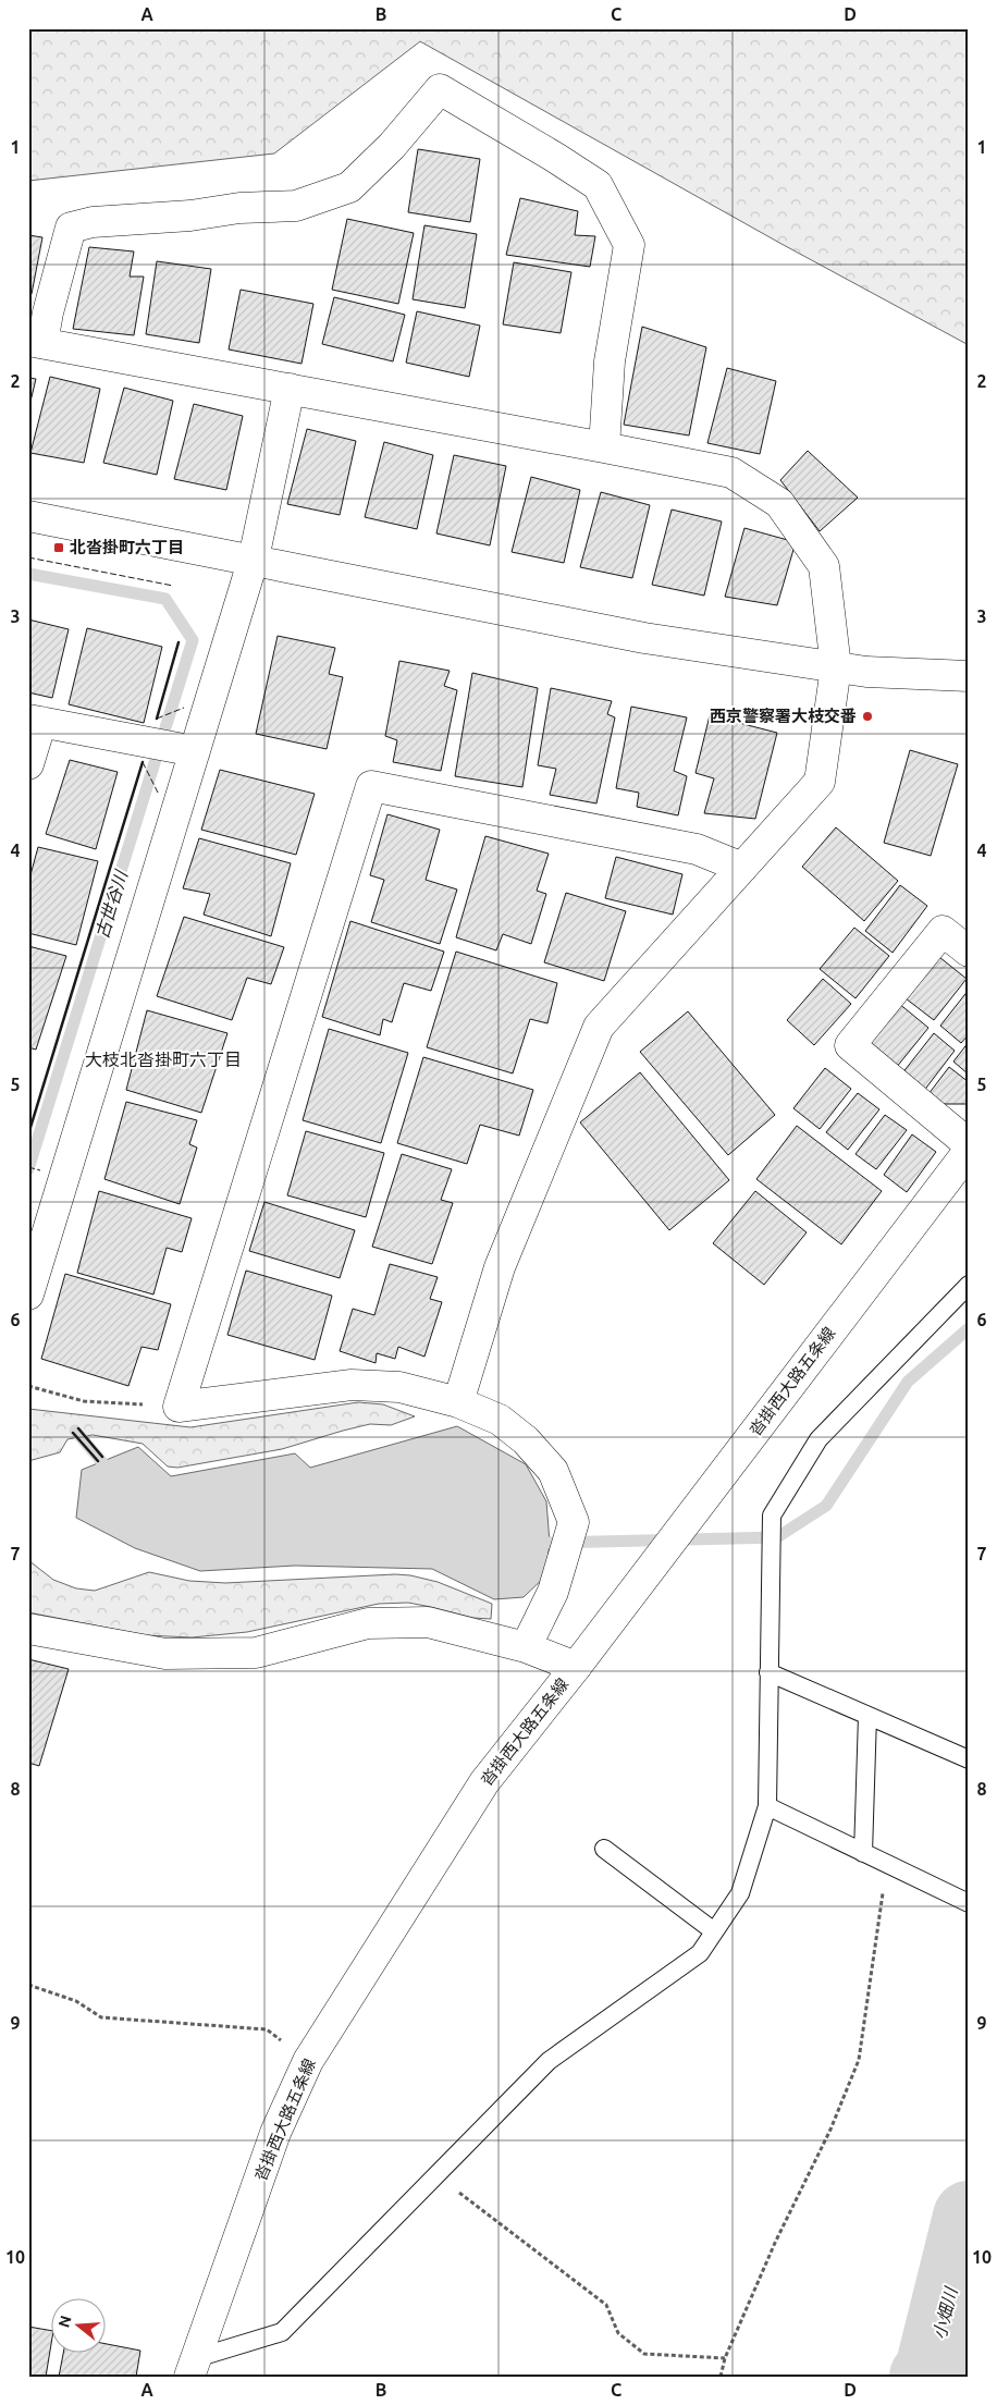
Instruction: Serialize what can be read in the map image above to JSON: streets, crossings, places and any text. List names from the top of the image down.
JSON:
{
  "streets": {
    "street": ["沓掛西大路五条線"]
  },
  "districts": ["大枝北沓掛町六丁目"],
  "water": ["古世谷川", "小畑川"],
  "places": {
    "transit": ["北沓掛町六丁目"],
    "other": ["西京警察署大枝交番"]
  },
  "north": "left",
  "grid": {
    "columns": [
      "A",
      "B",
      "C",
      "D"
    ],
    "rows": [
      "1",
      "2",
      "3",
      "4",
      "5",
      "6",
      "7",
      "8",
      "9",
      "10"
    ]
  }
}
